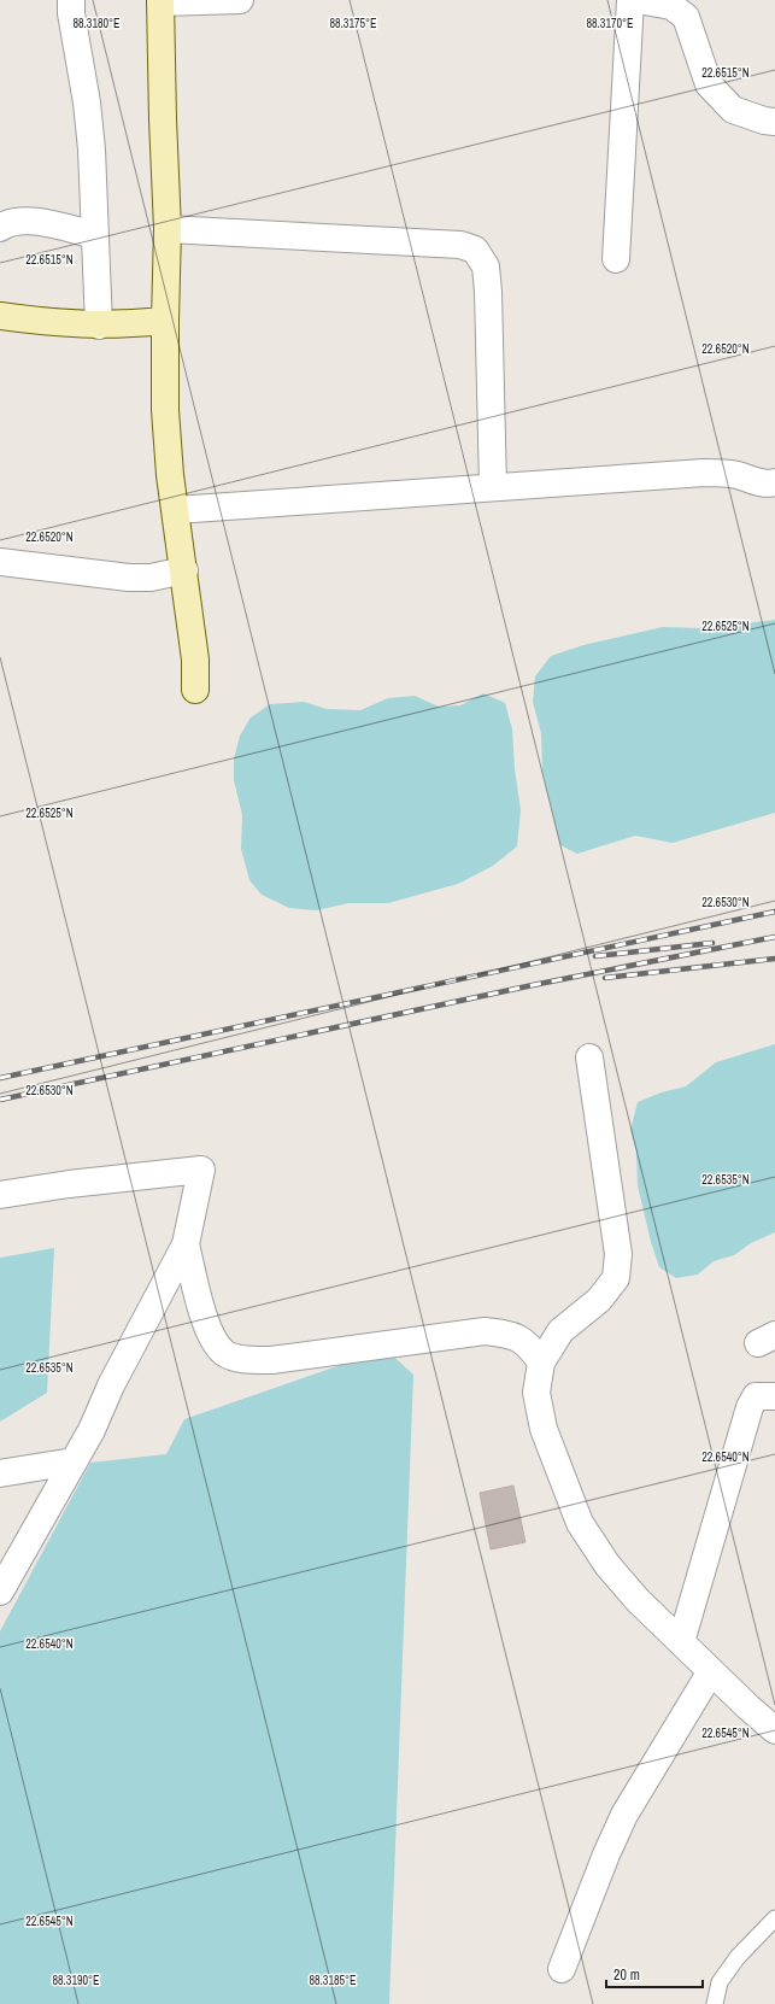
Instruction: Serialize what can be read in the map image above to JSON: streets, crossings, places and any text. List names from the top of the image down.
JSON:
{
  "scale_bar": "20 m",
  "coordinates": [
    "88.3170°E",
    "88.3180°E",
    "88.3175°E",
    "22.6515°N",
    "22.6520°N",
    "22.6525°N",
    "22.6530°N",
    "22.6535°N",
    "22.6540°N",
    "22.6545°N",
    "88.3190°E",
    "88.3185°E"
  ]
}
